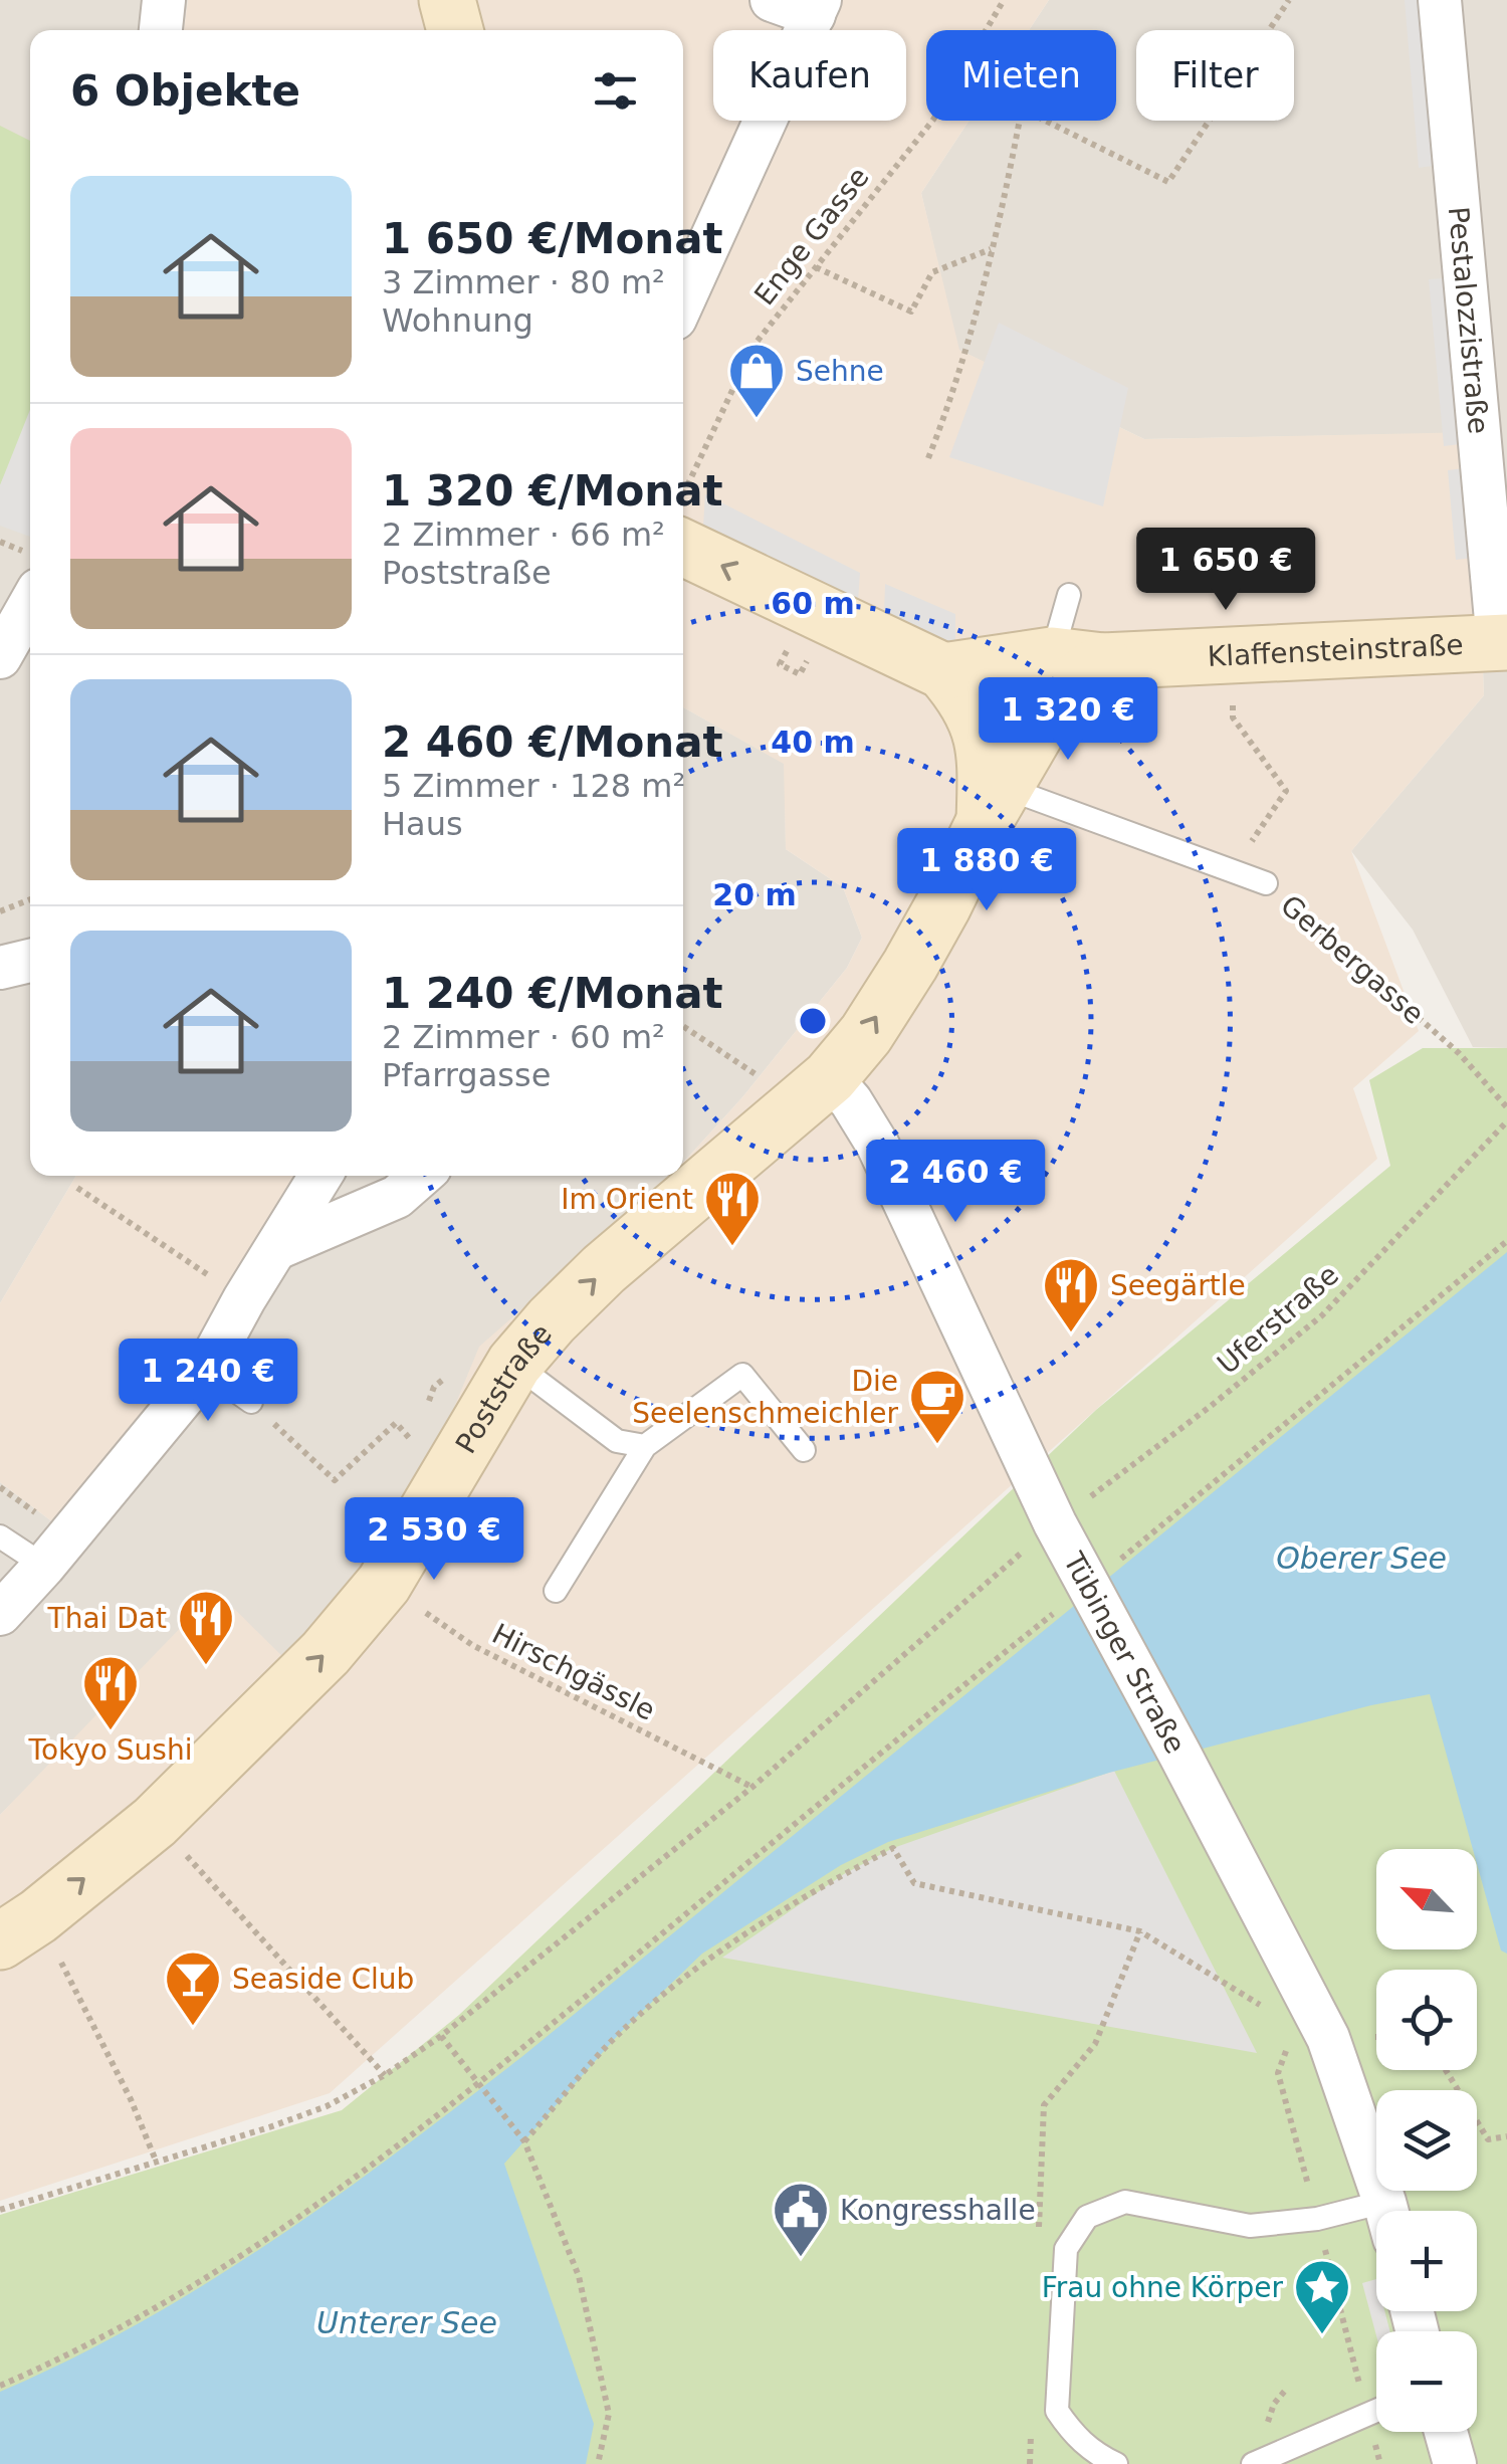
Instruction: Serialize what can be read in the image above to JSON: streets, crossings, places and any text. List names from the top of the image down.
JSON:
{
  "streets": {
    "main road": ["Klaffensteinstraße", "Poststraße"],
    "street": ["Pestalozzistraße", "Tübinger Straße"],
    "lane": ["Gerbergasse"],
    "path": ["Enge Gasse", "Uferstraße", "Hirschgässle"]
  },
  "crossings": [
    ["Pestalozzistraße", "Klaffensteinstraße"],
    ["Klaffensteinstraße", "Poststraße"],
    ["Gerbergasse", "Poststraße"],
    ["Uferstraße", "Tübinger Straße"],
    ["Uferstraße", "Hirschgässle"],
    ["Poststraße", "Tübinger Straße"],
    ["Poststraße", "Hirschgässle"]
  ],
  "water": ["Oberer See", "Unterer See"],
  "places": {
    "shop": ["Sehne"],
    "restaurant": [
      "Im Orient",
      "Seegärtle",
      "Thai Dat",
      "Tokyo Sushi"
    ],
    "cafe": ["Die Seelenschmeichler"],
    "bar": ["Seaside Club"],
    "public building": ["Kongresshalle"],
    "place": ["Frau ohne Körper"]
  },
  "north": "top left",
  "page": {
    "chip": ["Kaufen", "Mieten", "Filter"],
    "heading": "6 Objekte",
    "list": [
      {
        "name": "1 650 €/Monat",
        "note": "3 Zimmer · 80 m² · Wohnung"
      },
      {
        "name": "1 320 €/Monat",
        "note": "2 Zimmer · 66 m² · Poststraße"
      },
      {
        "name": "2 460 €/Monat",
        "note": "5 Zimmer · 128 m² · Haus"
      },
      {
        "name": "1 240 €/Monat",
        "note": "2 Zimmer · 60 m² · Pfarrgasse"
      }
    ],
    "price": [
      "1 650 €",
      "1 320 €",
      "1 880 €",
      "2 460 €",
      "1 240 €",
      "2 530 €"
    ],
    "map_buttons": ["+", "−"]
  },
  "rings": ["60 m", "40 m", "20 m"]
}
